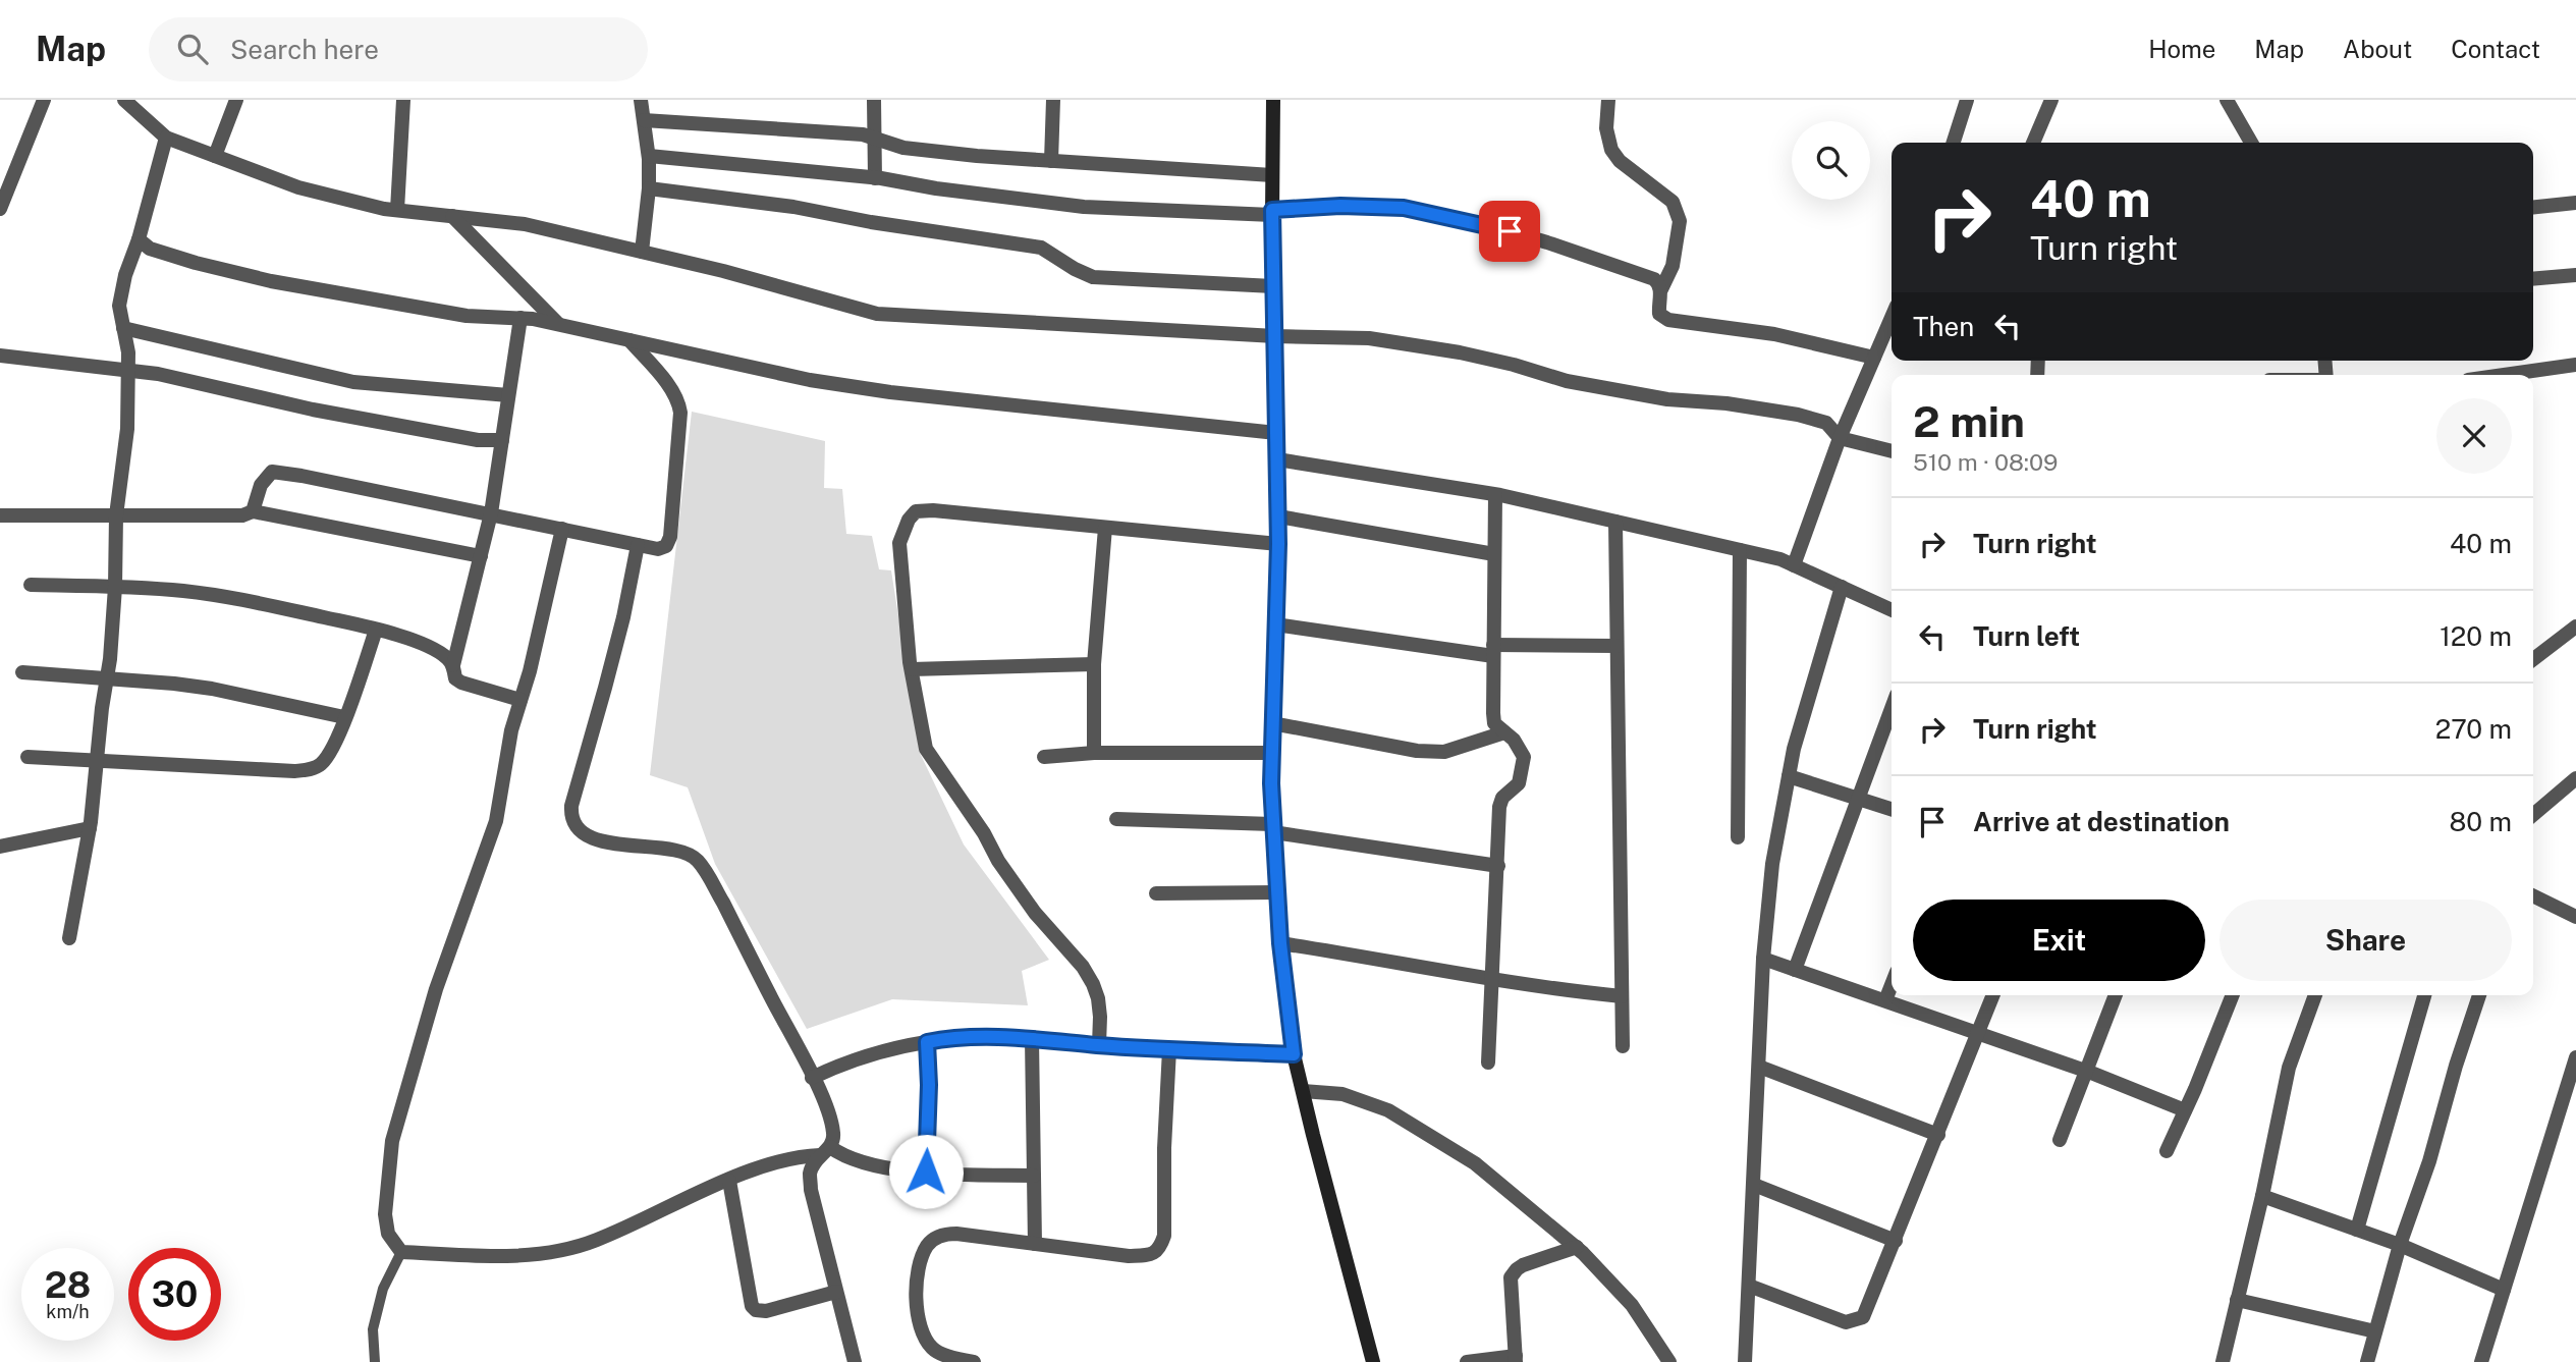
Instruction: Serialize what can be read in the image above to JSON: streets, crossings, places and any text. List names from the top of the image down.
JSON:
{
  "page": {
    "header": "Map",
    "search": "Search here",
    "nav": [
      "Home",
      "Map",
      "About",
      "Contact"
    ],
    "turn": ["40 m", "Turn right"],
    "then": "Then",
    "heading": ["2 min", "510 m · 08:09"],
    "list": [
      {
        "name": "Turn right",
        "value": "40 m"
      },
      {
        "name": "Turn left",
        "value": "120 m"
      },
      {
        "name": "Turn right",
        "value": "270 m"
      },
      {
        "name": "Arrive at destination",
        "value": "80 m"
      }
    ],
    "buttons": ["Exit", "Share"],
    "speed": "28 km/h",
    "limit": "30"
  }
}
